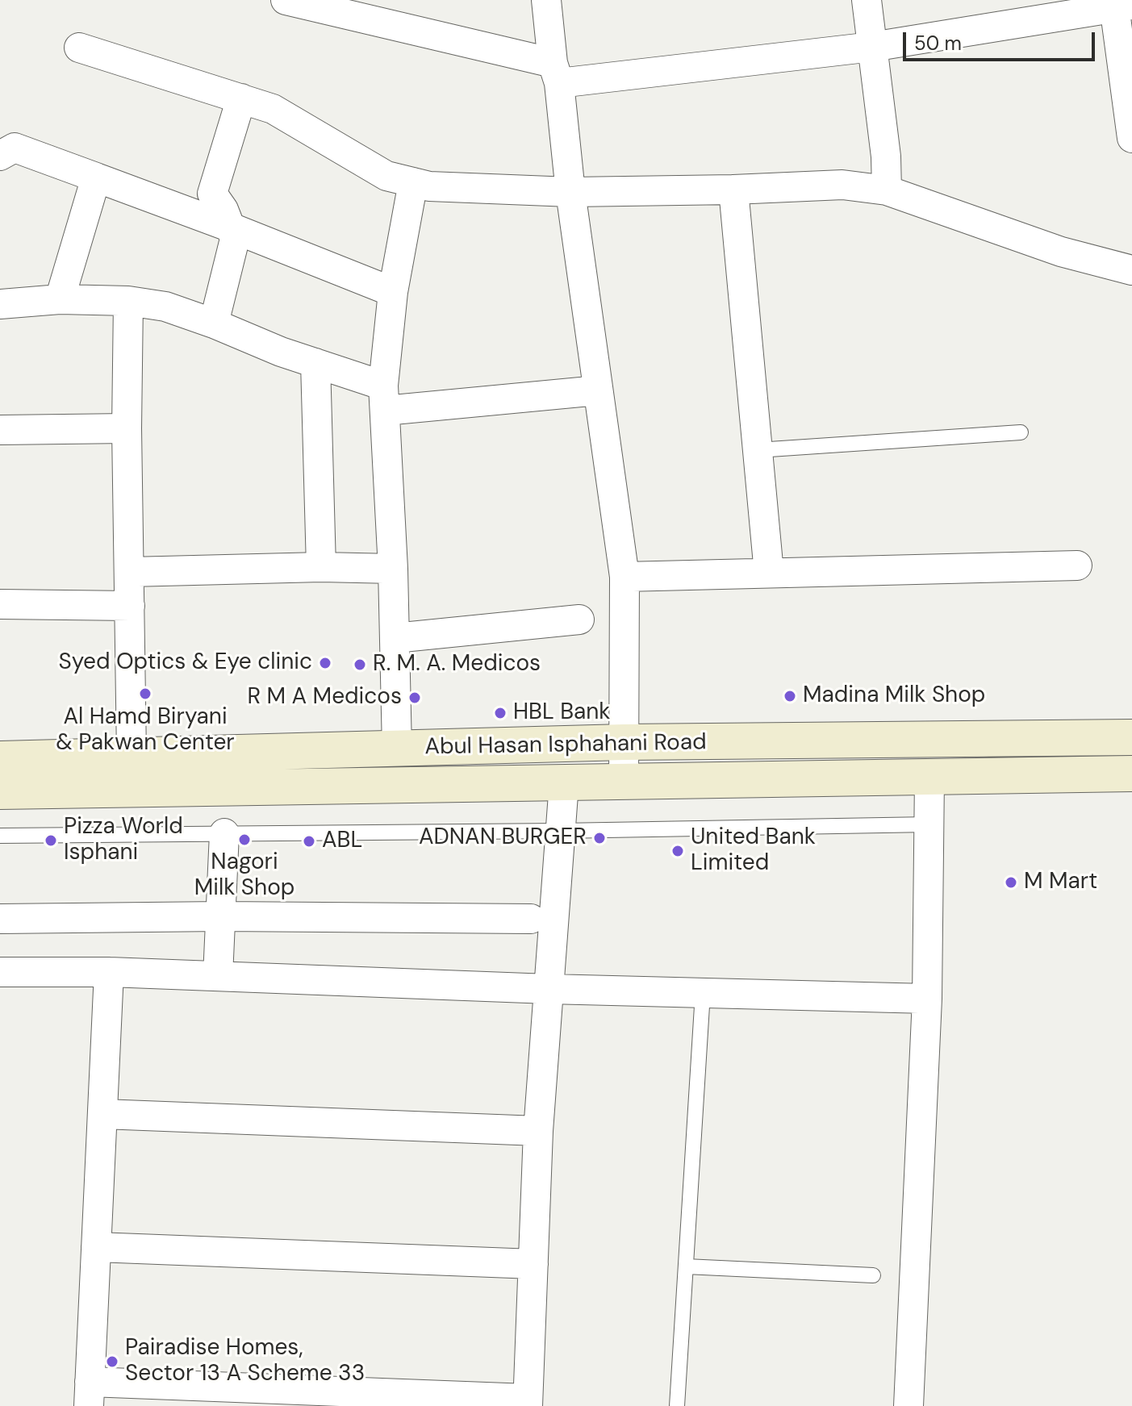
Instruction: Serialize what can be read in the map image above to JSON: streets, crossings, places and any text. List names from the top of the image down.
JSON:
{
  "streets": {
    "main road": ["Abul Hasan Isphahani Road"]
  },
  "places": [
    "Syed Optics & Eye clinic",
    "R. M. A. Medicos",
    "Al Hamd Biryani & Pakwan Center",
    "Madina Milk Shop",
    "R M A Medicos",
    "HBL Bank",
    "ADNAN BURGER",
    "Nagori Milk Shop",
    "Pizza World Isphani",
    "ABL",
    "United Bank Limited",
    "M Mart",
    "Pairadise Homes, Sector 13 A Scheme 33"
  ],
  "scale_bar": "50 m"
}
